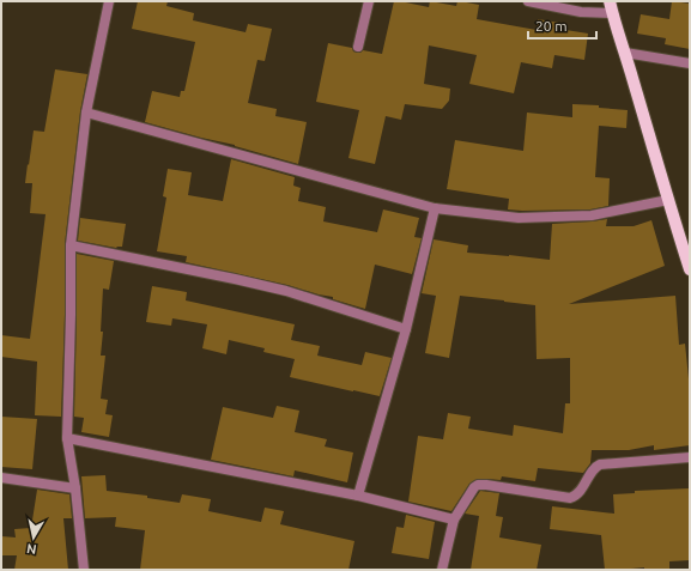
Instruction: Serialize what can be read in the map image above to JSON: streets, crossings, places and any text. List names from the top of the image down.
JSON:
{
  "scale_bar": "20 m",
  "north": "bottom"
}
